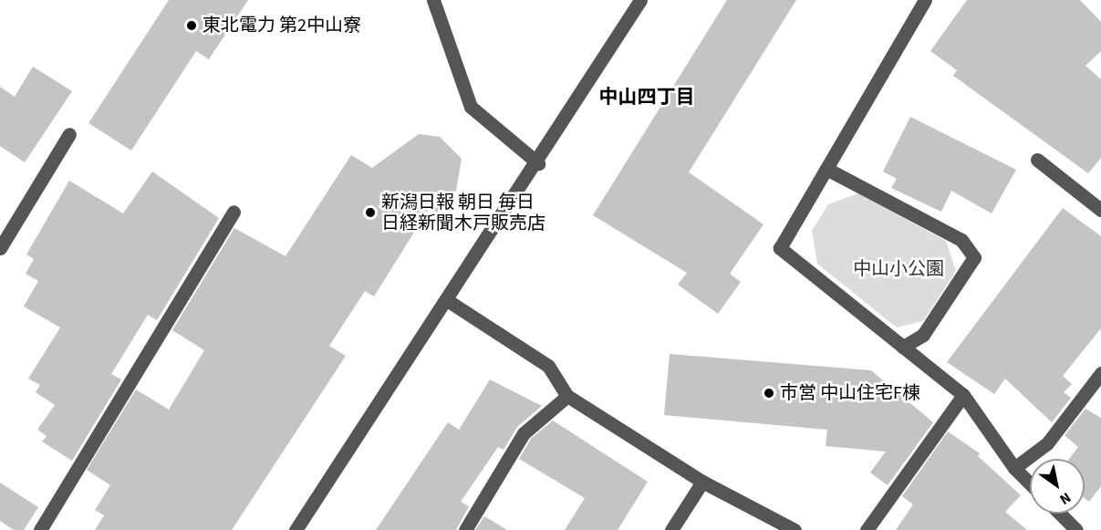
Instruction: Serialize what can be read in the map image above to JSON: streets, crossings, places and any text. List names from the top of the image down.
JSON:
{
  "districts": ["中山四丁目"],
  "parks": ["中山小公園"],
  "places": ["東北電力 第2中山寮", "新潟日報 朝日 毎日 日経新聞木戸販売店", "市営 中山住宅F棟"],
  "north": "bottom right"
}
